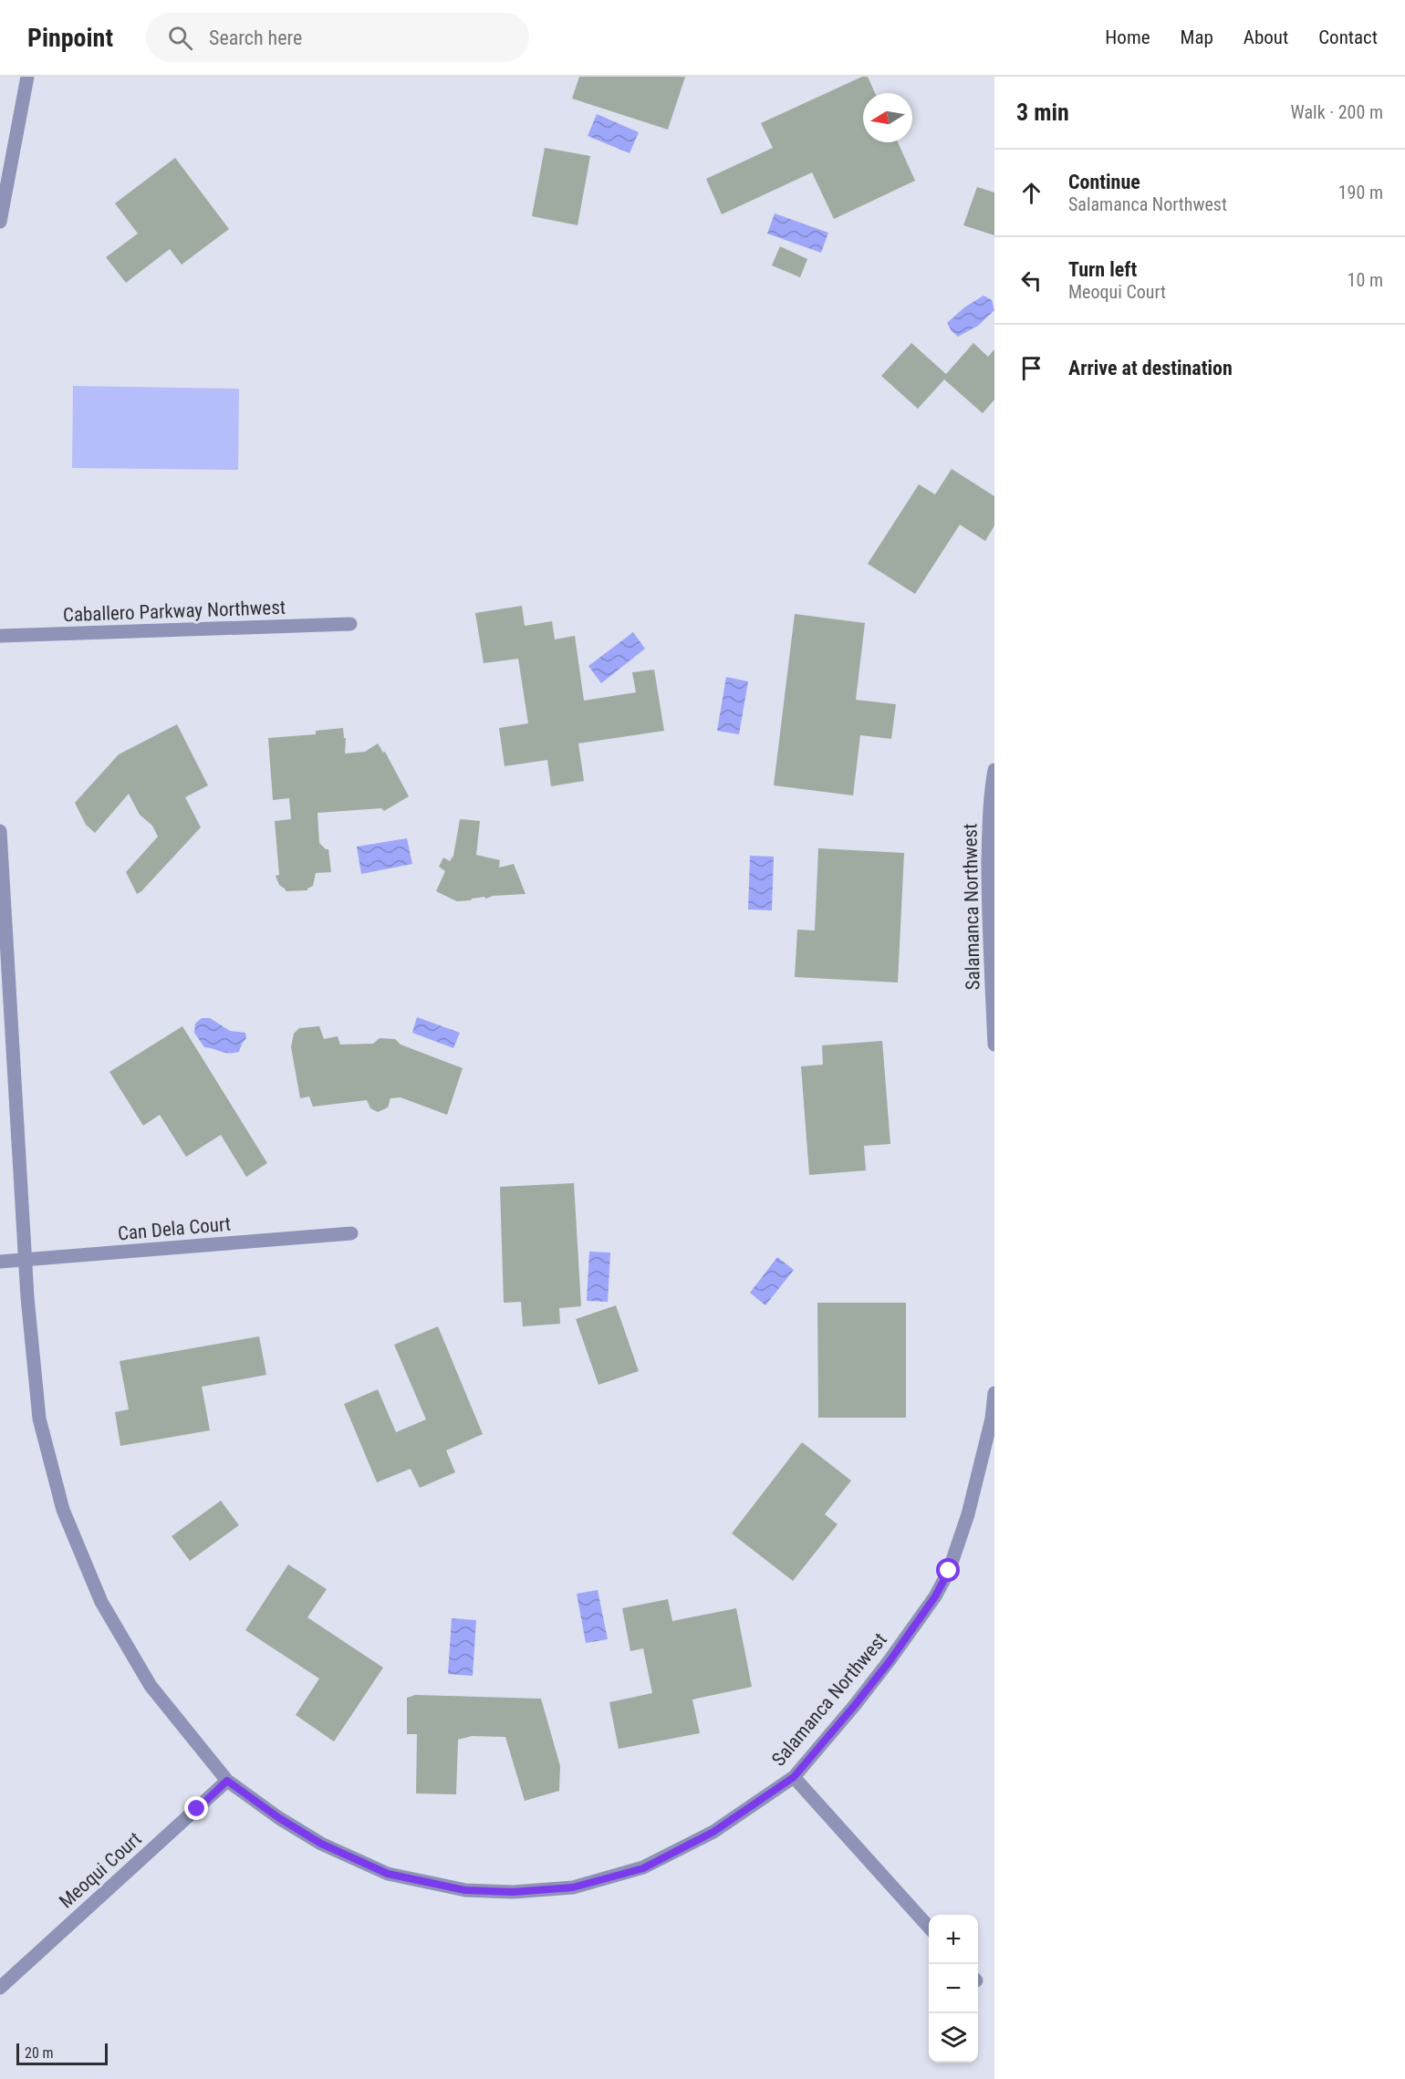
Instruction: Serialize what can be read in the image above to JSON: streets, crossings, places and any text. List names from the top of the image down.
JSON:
{
  "streets": {
    "street": [
      "Caballero Parkway Northwest",
      "Salamanca Northwest",
      "Can Dela Court",
      "Meoqui Court"
    ]
  },
  "crossings": [
    ["Salamanca Northwest", "Can Dela Court"],
    ["Salamanca Northwest", "Meoqui Court"]
  ],
  "scale_bar": "20 m",
  "north": "left",
  "page": {
    "header": "Pinpoint",
    "search": "Search here",
    "nav": [
      "Home",
      "Map",
      "About",
      "Contact"
    ],
    "heading": ["3 min", "Walk · 200 m"],
    "list": [
      ["Continue", "Salamanca Northwest", "190 m"],
      ["Turn left", "Meoqui Court", "10 m"],
      "Arrive at destination"
    ],
    "map_buttons": ["+", "−"],
    "scale": "20 m"
  }
}
